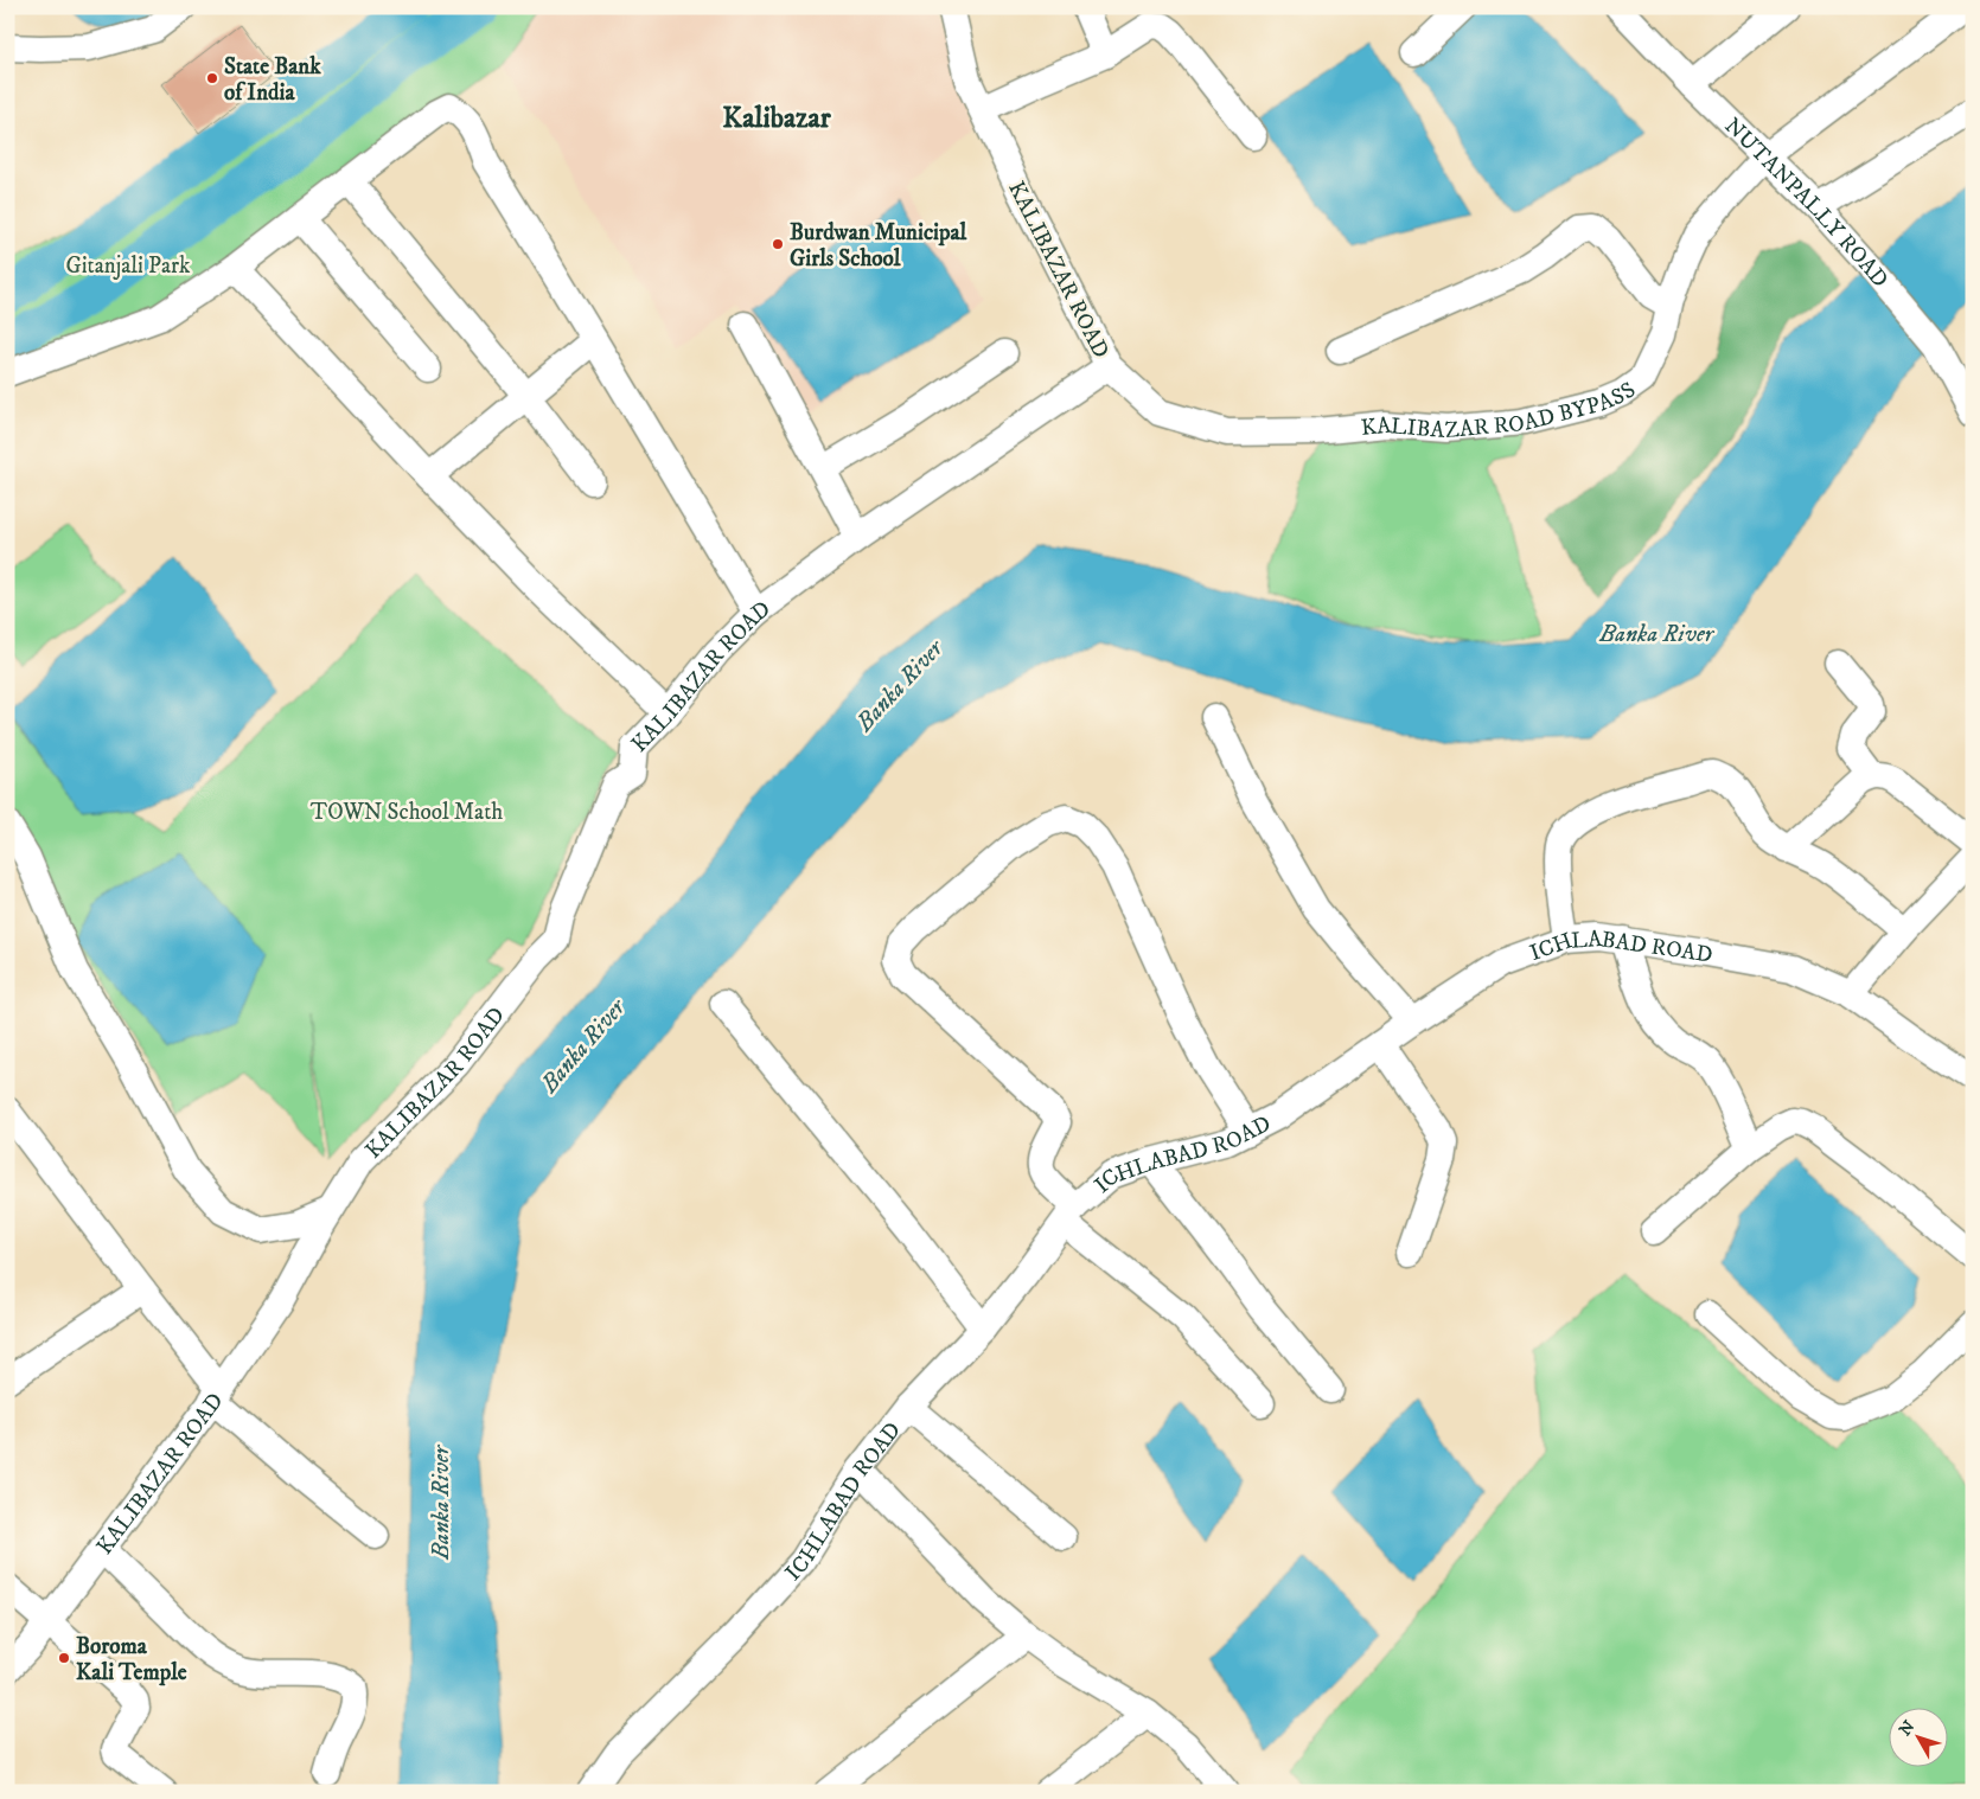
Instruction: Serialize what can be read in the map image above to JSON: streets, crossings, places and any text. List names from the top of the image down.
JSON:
{
  "streets": {
    "street": [
      "NUTANPALLY ROAD",
      "KALIBAZAR ROAD",
      "KALIBAZAR ROAD BYPASS",
      "ICHLABAD ROAD"
    ]
  },
  "crossings": [
    ["NUTANPALLY ROAD", "KALIBAZAR ROAD BYPASS"],
    ["KALIBAZAR ROAD", "KALIBAZAR ROAD BYPASS"]
  ],
  "districts": ["Kalibazar"],
  "water": ["Banka River"],
  "parks": ["Gitanjali Park", "TOWN School Math"],
  "places": ["State Bank of India", "Burdwan Municipal Girls School", "Boroma Kali Temple"],
  "north": "top left"
}
